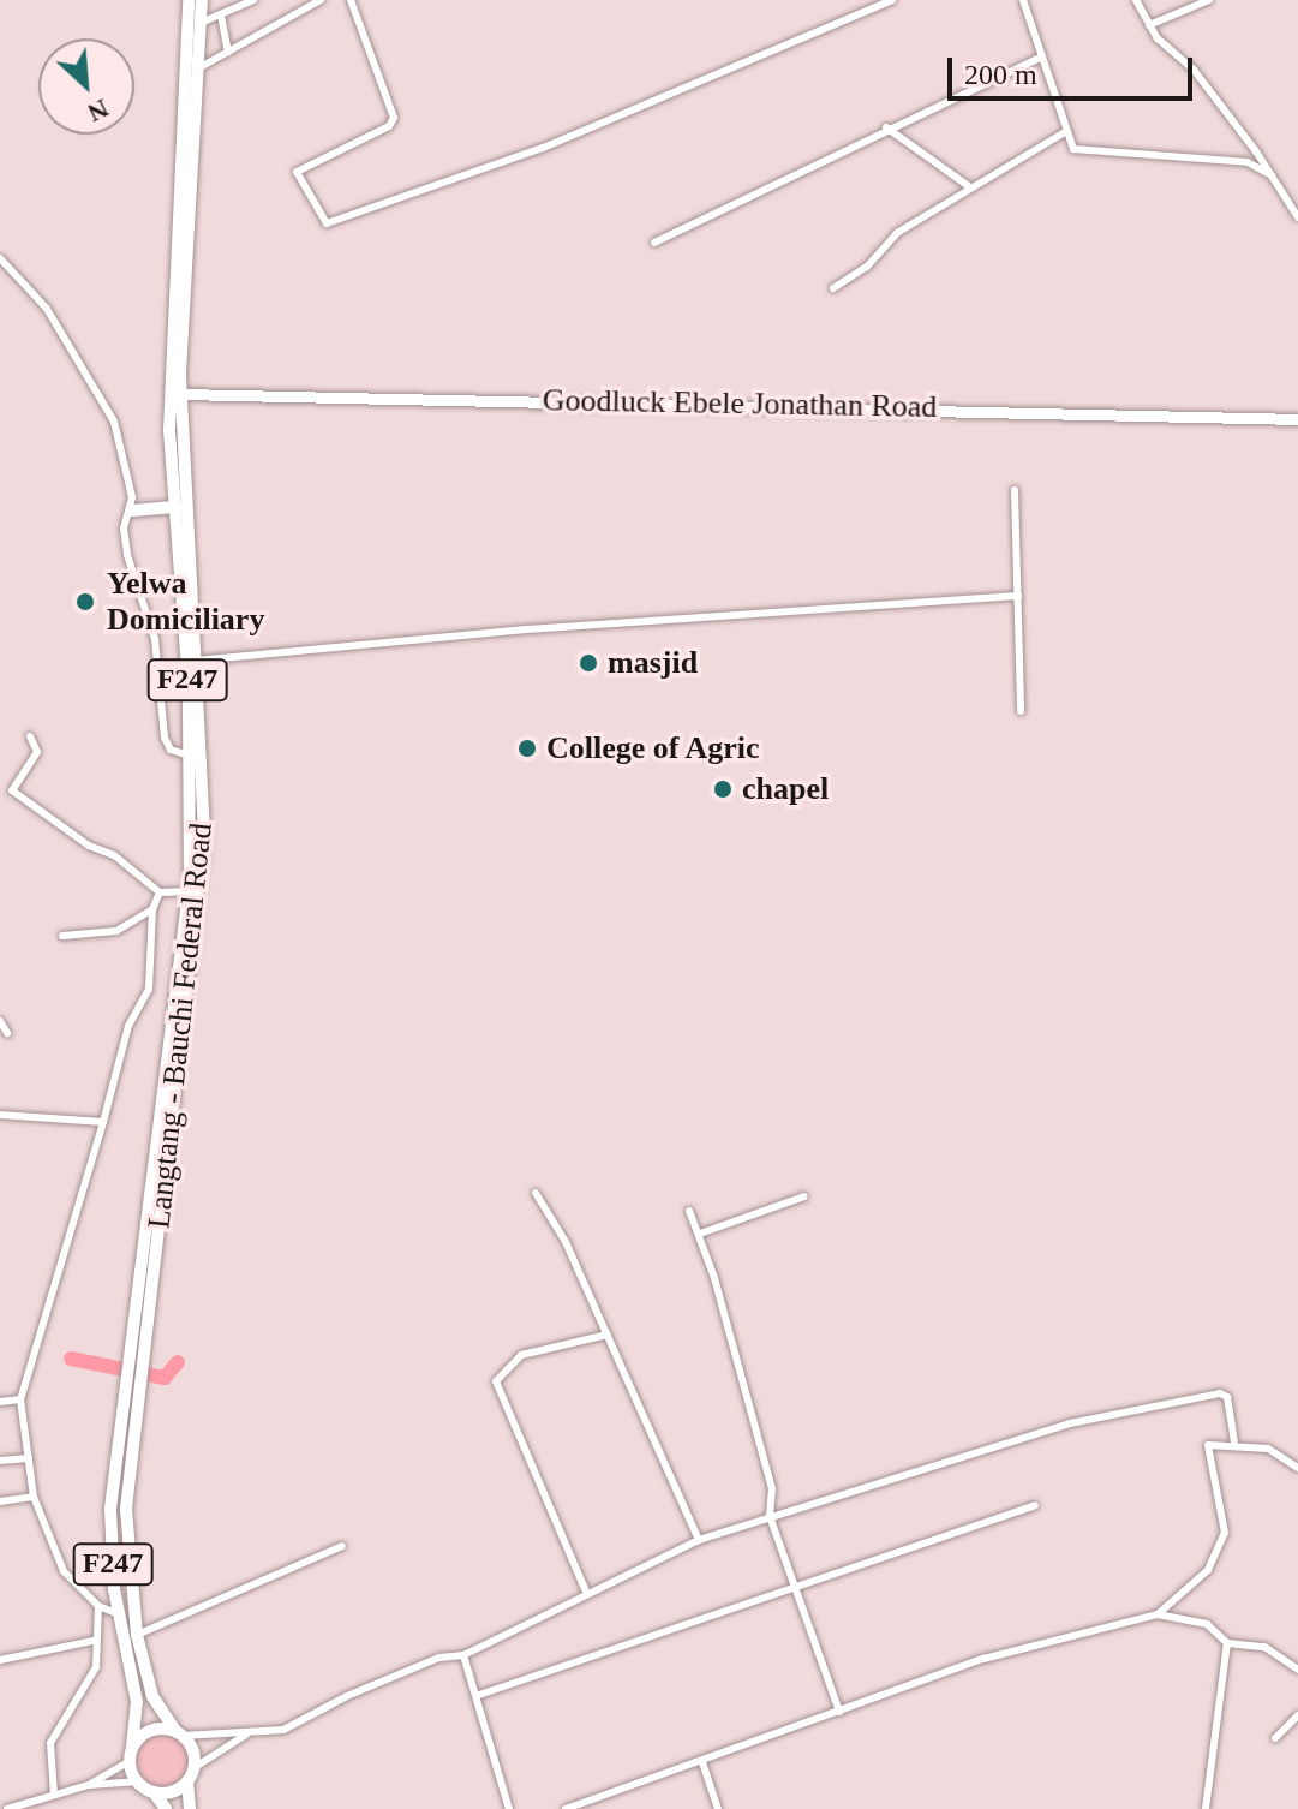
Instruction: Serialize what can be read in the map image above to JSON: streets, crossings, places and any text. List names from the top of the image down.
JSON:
{
  "streets": {
    "main road": ["Goodluck Ebele Jonathan Road", "F247", "Langtang - Bauchi Federal Road"]
  },
  "crossings": [
    ["Goodluck Ebele Jonathan Road", "Langtang - Bauchi Federal Road"],
    ["F247", "Langtang - Bauchi Federal Road"]
  ],
  "places": [
    "Yelwa Domiciliary",
    "masjid",
    "College of Agric",
    "chapel"
  ],
  "scale_bar": "200 m",
  "north": "bottom right"
}
